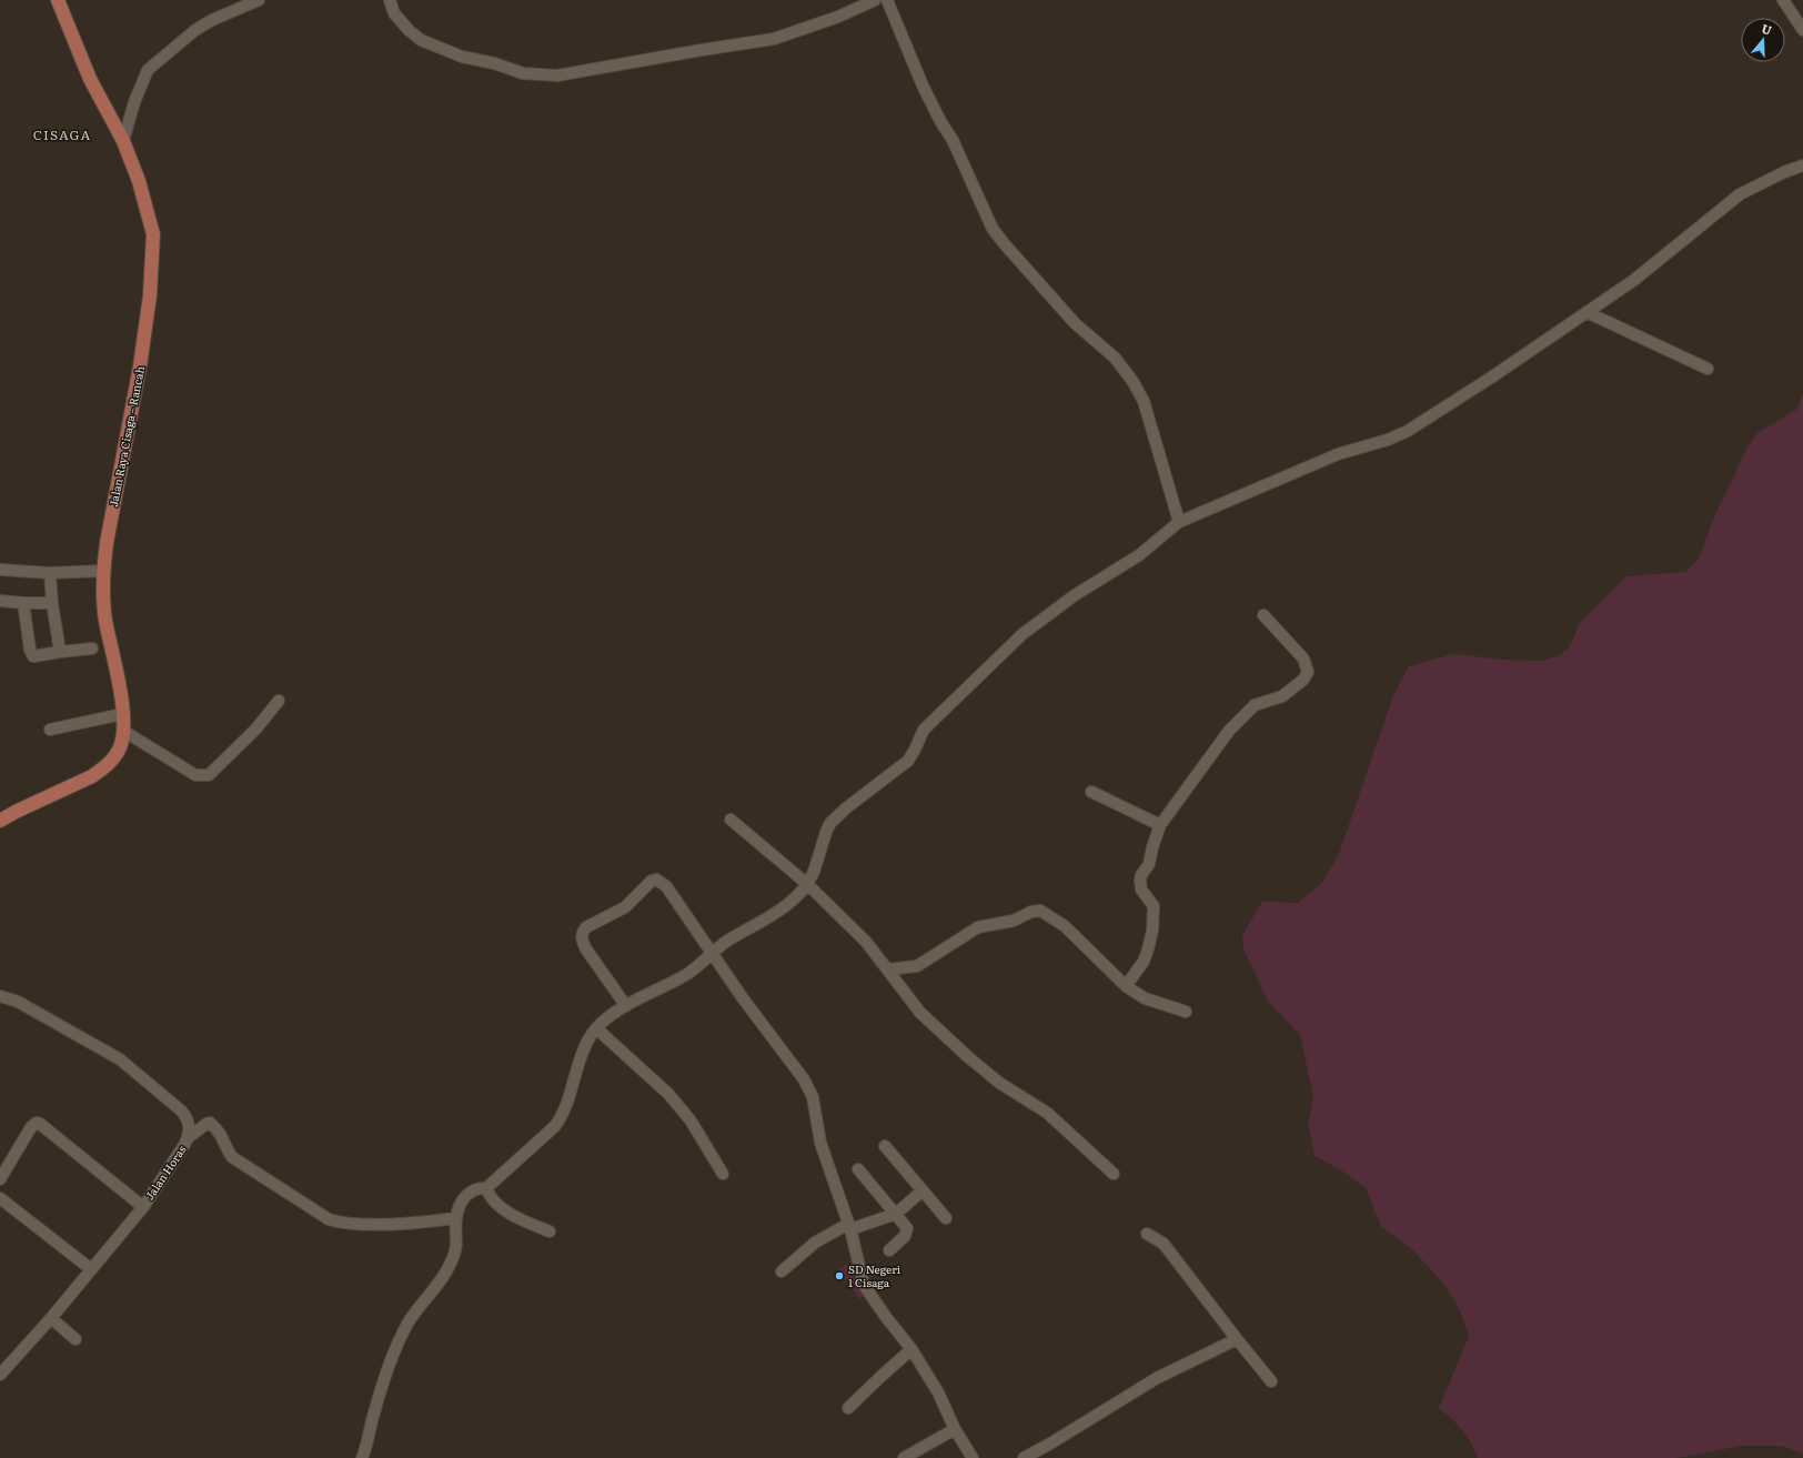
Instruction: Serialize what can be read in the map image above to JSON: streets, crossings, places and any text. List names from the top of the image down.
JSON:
{
  "streets": {
    "main road": ["Jalan Raya Cisaga – Rancah"],
    "street": ["Jalan Horas"]
  },
  "districts": ["CISAGA"],
  "places": ["SD Negeri 1 Cisaga"],
  "north": "top"
}
